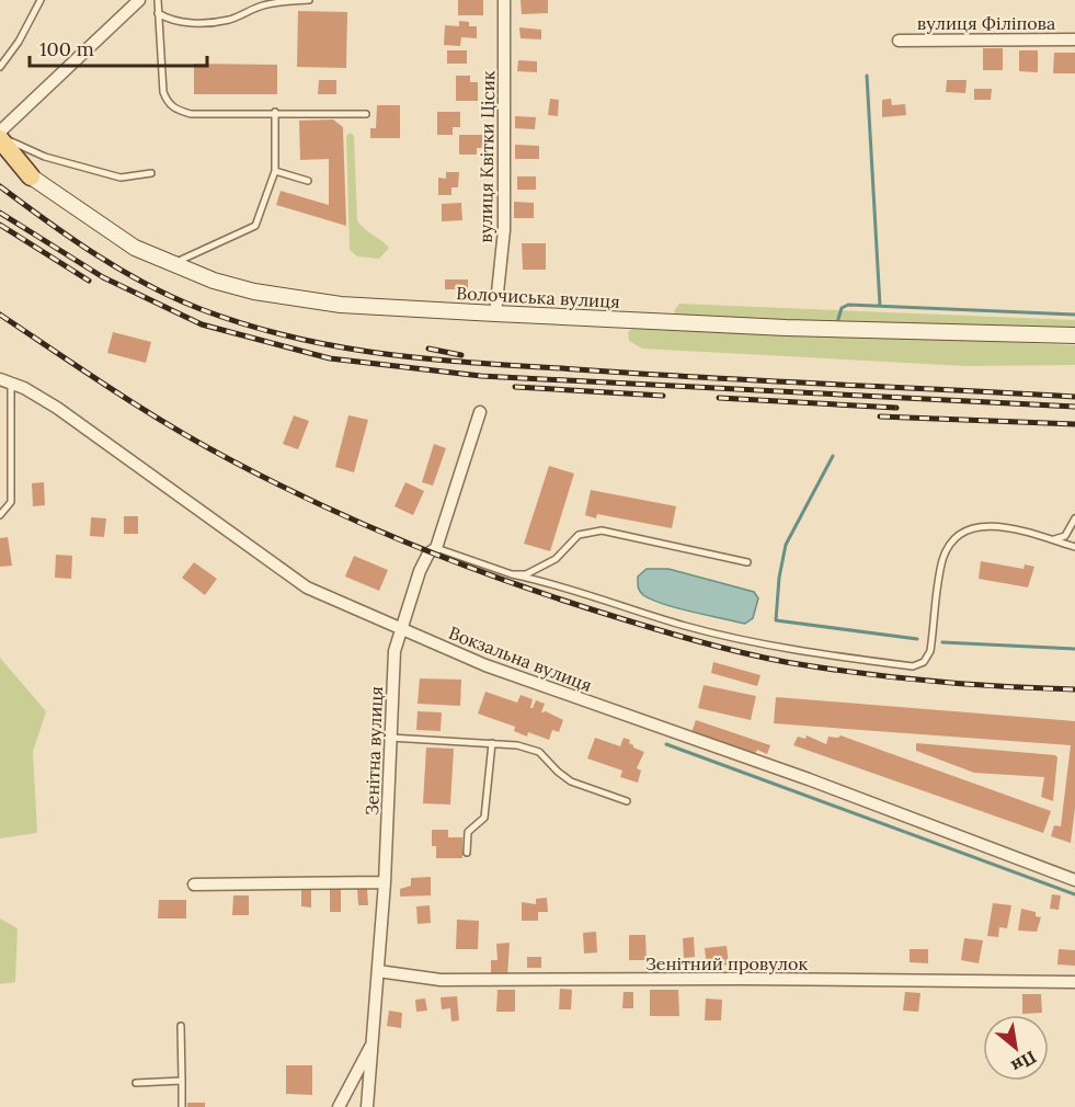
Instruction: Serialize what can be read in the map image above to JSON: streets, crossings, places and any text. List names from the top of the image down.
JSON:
{
  "streets": {
    "main road": ["Волочиська вулиця"],
    "street": [
      "вулиця Філіпова",
      "вулиця Квітки Цісик",
      "Вокзальна вулиця",
      "Зенітна вулиця",
      "Зенітний провулок"
    ]
  },
  "crossings": [
    ["вулиця Квітки Цісик", "Волочиська вулиця"],
    ["Вокзальна вулиця", "Зенітна вулиця"],
    ["Зенітна вулиця", "Зенітний провулок"]
  ],
  "scale_bar": "100 m",
  "north": "bottom right"
}
